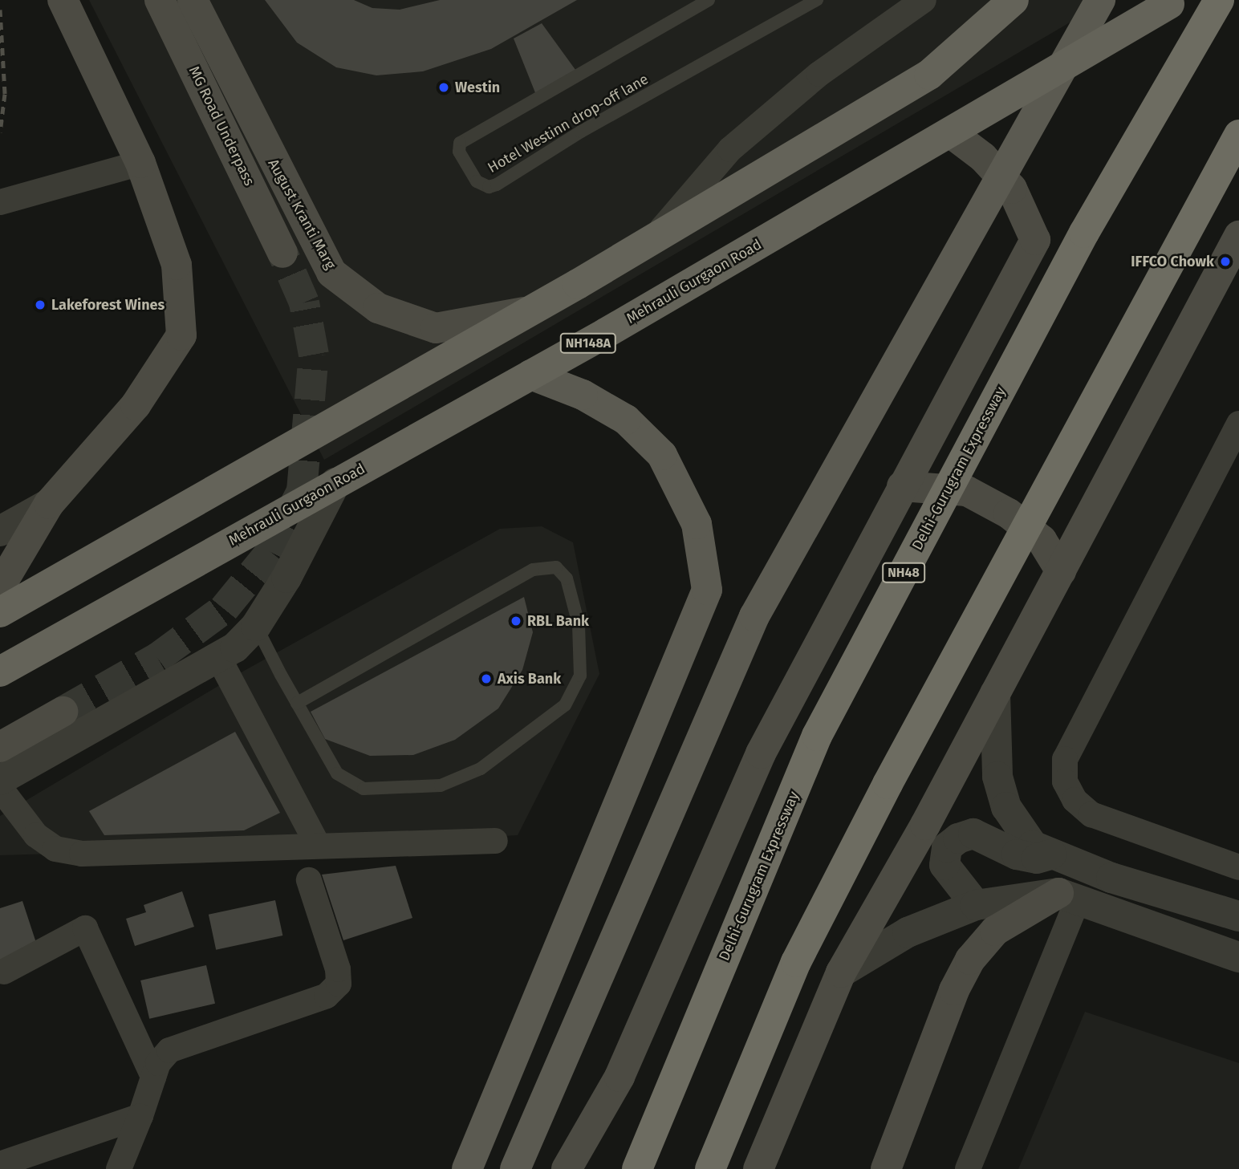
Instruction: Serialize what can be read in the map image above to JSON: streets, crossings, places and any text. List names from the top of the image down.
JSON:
{
  "streets": {
    "highway": [
      "Mehrauli Gurgaon Road",
      "NH148A",
      "Delhi-Gurugram Expressway",
      "NH48"
    ],
    "main road": ["MG Road Underpass", "August Kranti Marg"],
    "lane": ["Hotel Westinn drop-off lane"]
  },
  "places": [
    "Westin",
    "IFFCO Chowk",
    "Lakeforest Wines",
    "RBL Bank",
    "Axis Bank"
  ]
}
